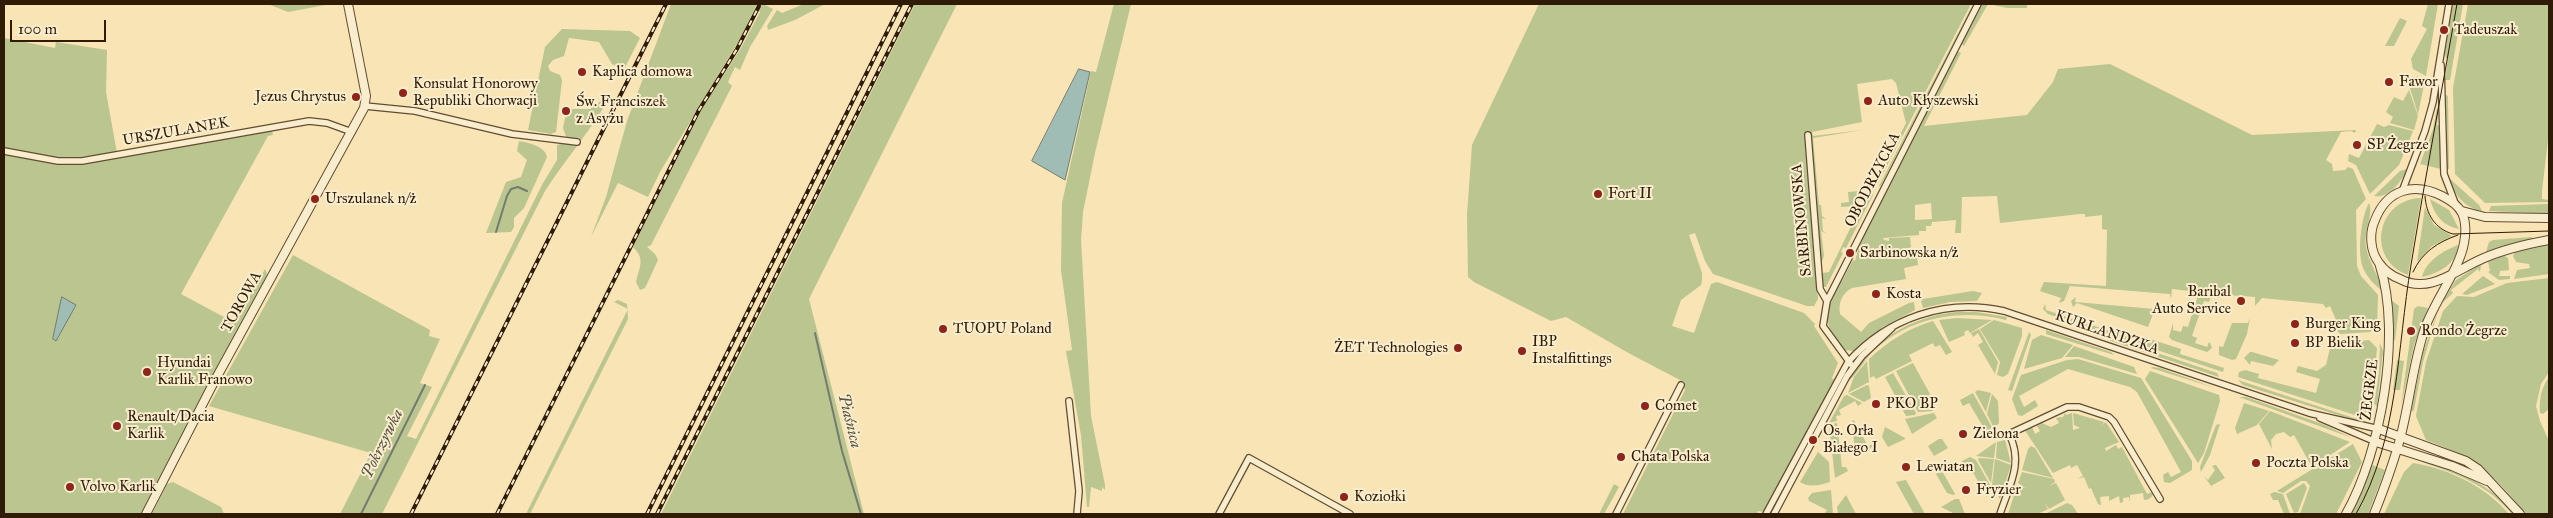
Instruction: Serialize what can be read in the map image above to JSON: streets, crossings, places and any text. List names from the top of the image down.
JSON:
{
  "streets": {
    "street": [
      "URSZULANEK",
      "OBODRZYCKA",
      "SARBINOWSKA",
      "TOROWA",
      "KURLANDZKA",
      "ŻEGRZE"
    ]
  },
  "crossings": [
    ["URSZULANEK", "TOROWA"],
    ["OBODRZYCKA", "SARBINOWSKA"],
    ["OBODRZYCKA", "KURLANDZKA"],
    ["KURLANDZKA", "ŻEGRZE"]
  ],
  "water": ["Piaśnica", "Pokrzywka"],
  "places": [
    "Tadeuszak",
    "Kaplica domowa",
    "Fawor",
    "Konsulat Honorowy Republiki Chorwacji",
    "Jezus Chrystus",
    "Auto Kłyszewski",
    "Św. Franciszek z Asyżu",
    "SP Żegrze",
    "Fort II",
    "Urszulanek n/ż",
    "Sarbinowska n/ż",
    "Kosta",
    "Baribal Auto Service",
    "Burger King",
    "TUOPU Poland",
    "Rondo Żegrze",
    "BP Bielik",
    "ŻET Technologies",
    "IBP Instalfittings",
    "Hyundai Karlik Franowo",
    "PKO BP",
    "Comet",
    "Renault/Dacia Karlik",
    "Zielona",
    "Os. Orła Białego I",
    "Chata Polska",
    "Poczta Polska",
    "Lewiatan",
    "Volvo Karlik",
    "Fryzier",
    "Koziołki"
  ],
  "scale_bar": "100 m"
}
